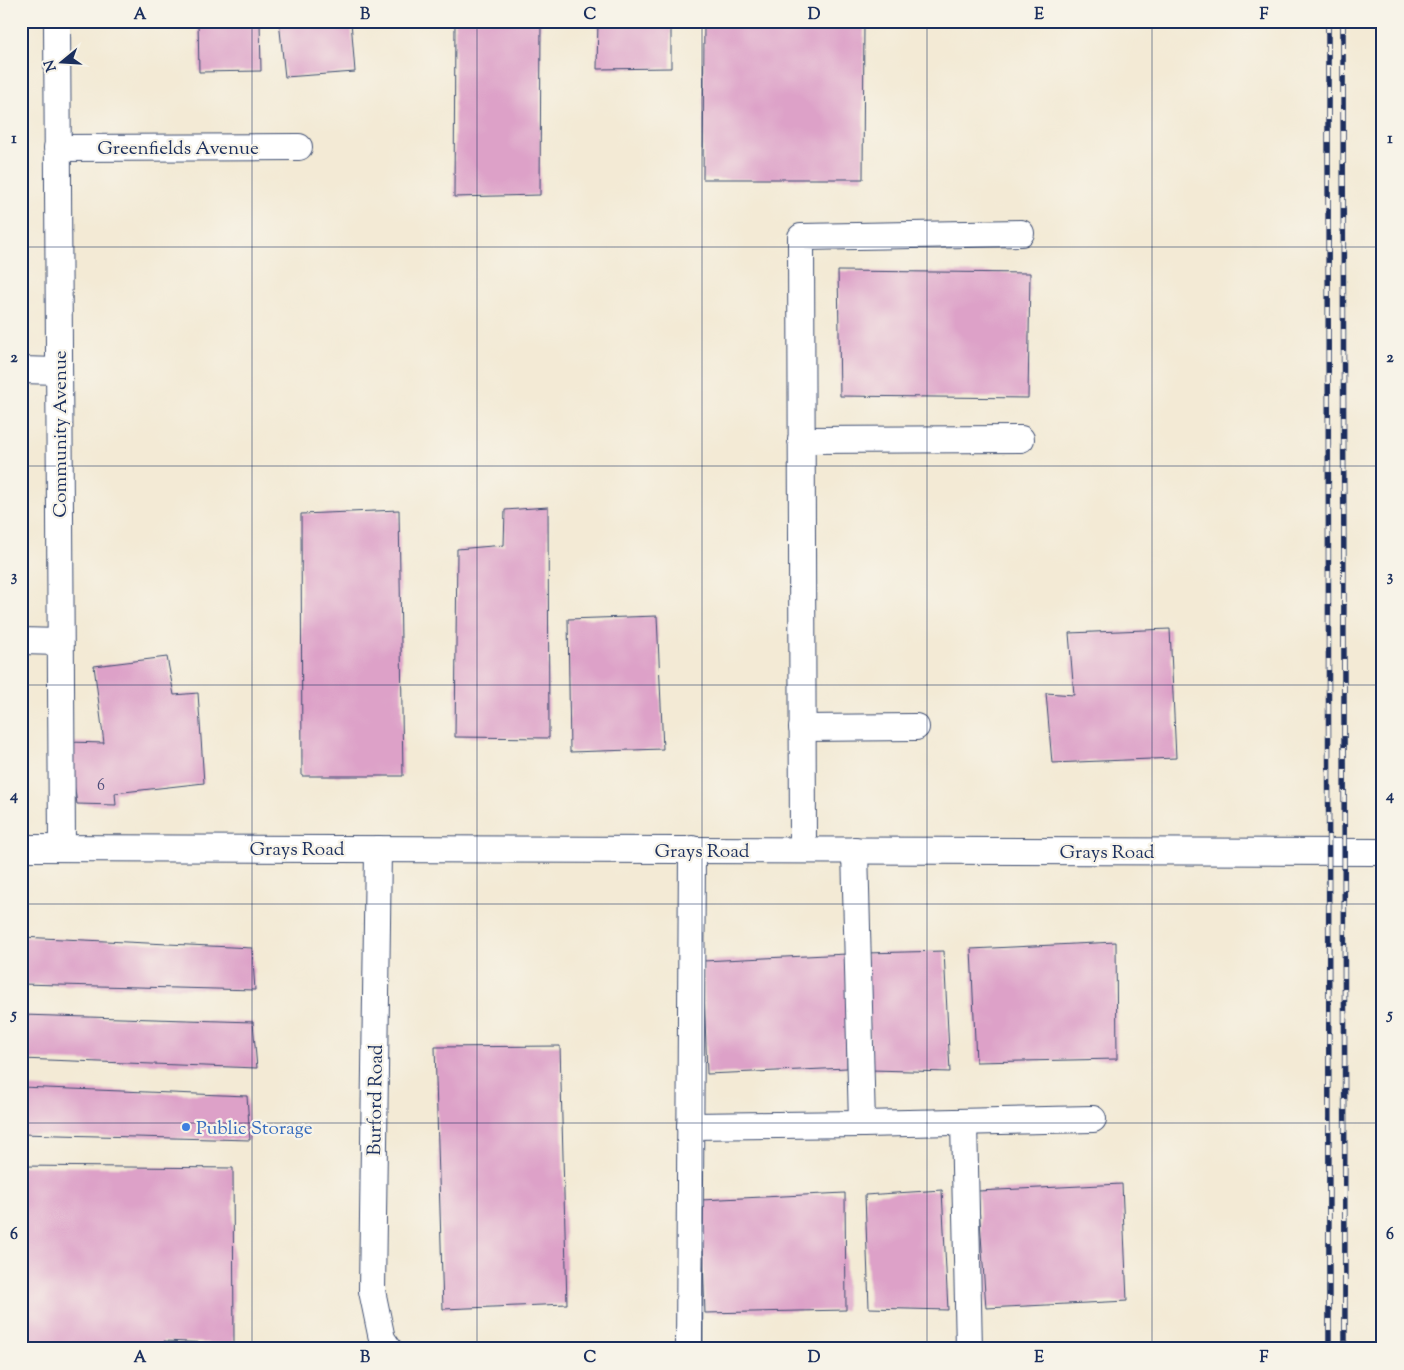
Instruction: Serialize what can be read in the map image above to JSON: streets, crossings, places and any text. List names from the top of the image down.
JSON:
{
  "streets": {
    "street": [
      "Greenfields Avenue",
      "Community Avenue",
      "Grays Road",
      "Burford Road"
    ]
  },
  "crossings": [
    ["Greenfields Avenue", "Community Avenue"],
    ["Community Avenue", "Grays Road"],
    ["Grays Road", "Burford Road"]
  ],
  "places": ["Public Storage"],
  "house_numbers": ["6"],
  "north": "left",
  "grid": {
    "columns": [
      "A",
      "B",
      "C",
      "D",
      "E",
      "F"
    ],
    "rows": [
      "1",
      "2",
      "3",
      "4",
      "5",
      "6"
    ]
  }
}
